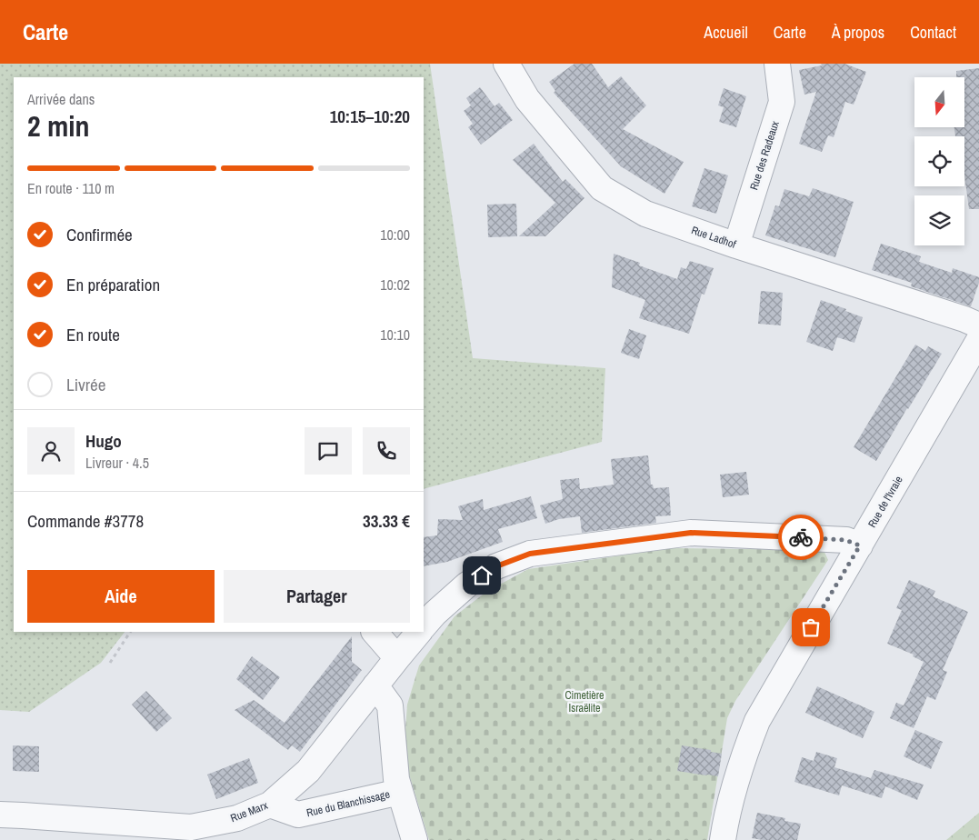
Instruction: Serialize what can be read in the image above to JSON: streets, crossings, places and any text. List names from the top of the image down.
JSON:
{
  "streets": {
    "street": [
      "Rue des Radeaux",
      "Rue Ladhof",
      "Rue de l'Ivraie",
      "Rue du Blanchissage",
      "Rue Marx"
    ]
  },
  "crossings": [
    ["Rue des Radeaux", "Rue Ladhof"],
    ["Rue du Blanchissage", "Rue Marx"]
  ],
  "parks": ["Cimetière Israëlite"],
  "north": "bottom",
  "page": {
    "header": "Carte",
    "nav": [
      "Accueil",
      "Carte",
      "À propos",
      "Contact"
    ],
    "heading": ["2 min", "Arrivée dans", "10:15–10:20"],
    "panel": [
      "Hugo",
      "Livreur · 4.5",
      "Commande #3778",
      "33.33 €"
    ],
    "bar": "En route · 110 m",
    "list": [
      ["Confirmée", "10:00"],
      ["En préparation", "10:02"],
      ["En route", "10:10"],
      "Livrée"
    ],
    "buttons": ["Aide", "Partager"]
  }
}
